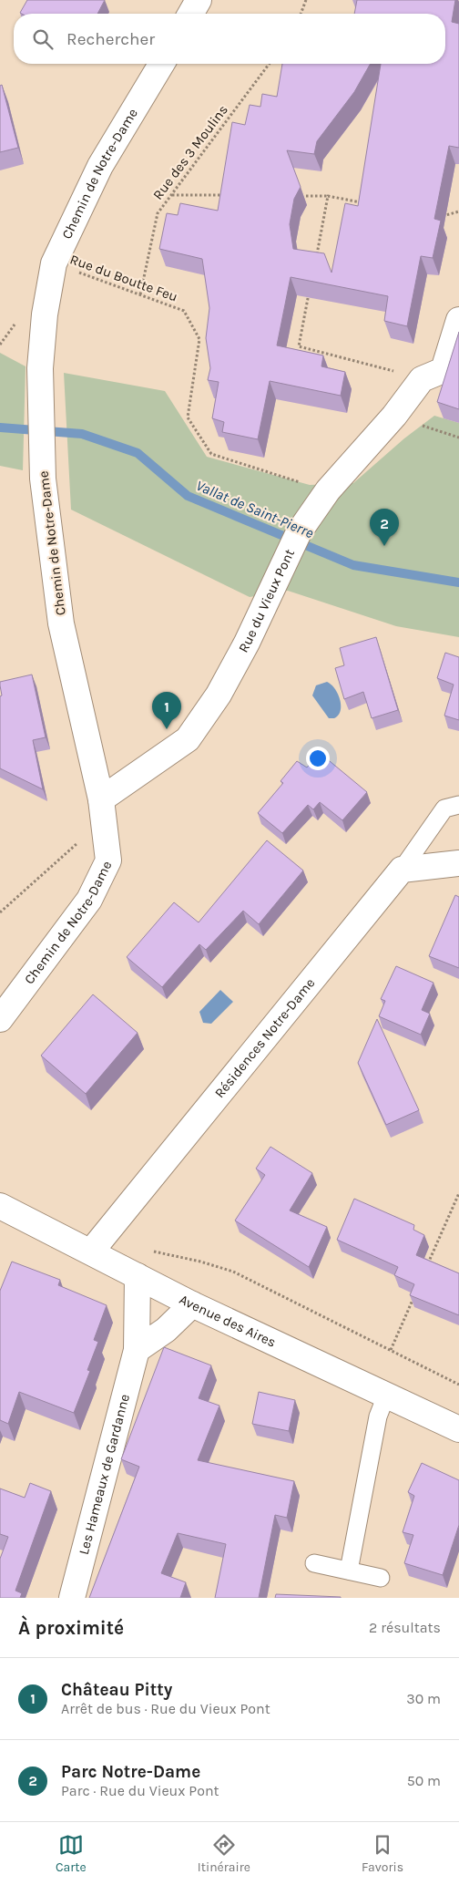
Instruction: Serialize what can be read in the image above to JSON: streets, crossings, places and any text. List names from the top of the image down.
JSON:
{
  "streets": {
    "street": [
      "Chemin de Notre-Dame",
      "Rue du Vieux Pont",
      "Résidences Notre-Dame",
      "Avenue des Aires",
      "Les Hameaux de Gardanne"
    ],
    "path": ["Rue des 3 Moulins", "Rue du Boutte Feu"]
  },
  "crossings": [
    ["Rue des 3 Moulins", "Rue du Boutte Feu"],
    ["Chemin de Notre-Dame", "Rue du Boutte Feu"],
    ["Chemin de Notre-Dame", "Rue du Vieux Pont"],
    ["Rue du Boutte Feu", "Rue du Vieux Pont"],
    ["Résidences Notre-Dame", "Avenue des Aires"],
    ["Avenue des Aires", "Les Hameaux de Gardanne"]
  ],
  "water": ["Vallat de Saint-Pierre"],
  "page": {
    "search": "Rechercher",
    "pins": ["2", "1"],
    "heading": ["À proximité", "2 résultats"],
    "list": [
      {
        "mark": "1",
        "name": "Château Pitty",
        "note": "Arrêt de bus · Rue du Vieux Pont",
        "value": "30 m"
      },
      {
        "mark": "2",
        "name": "Parc Notre-Dame",
        "note": "Parc · Rue du Vieux Pont",
        "value": "50 m"
      }
    ],
    "nav": ["Carte", "Itinéraire", "Favoris"]
  }
}
